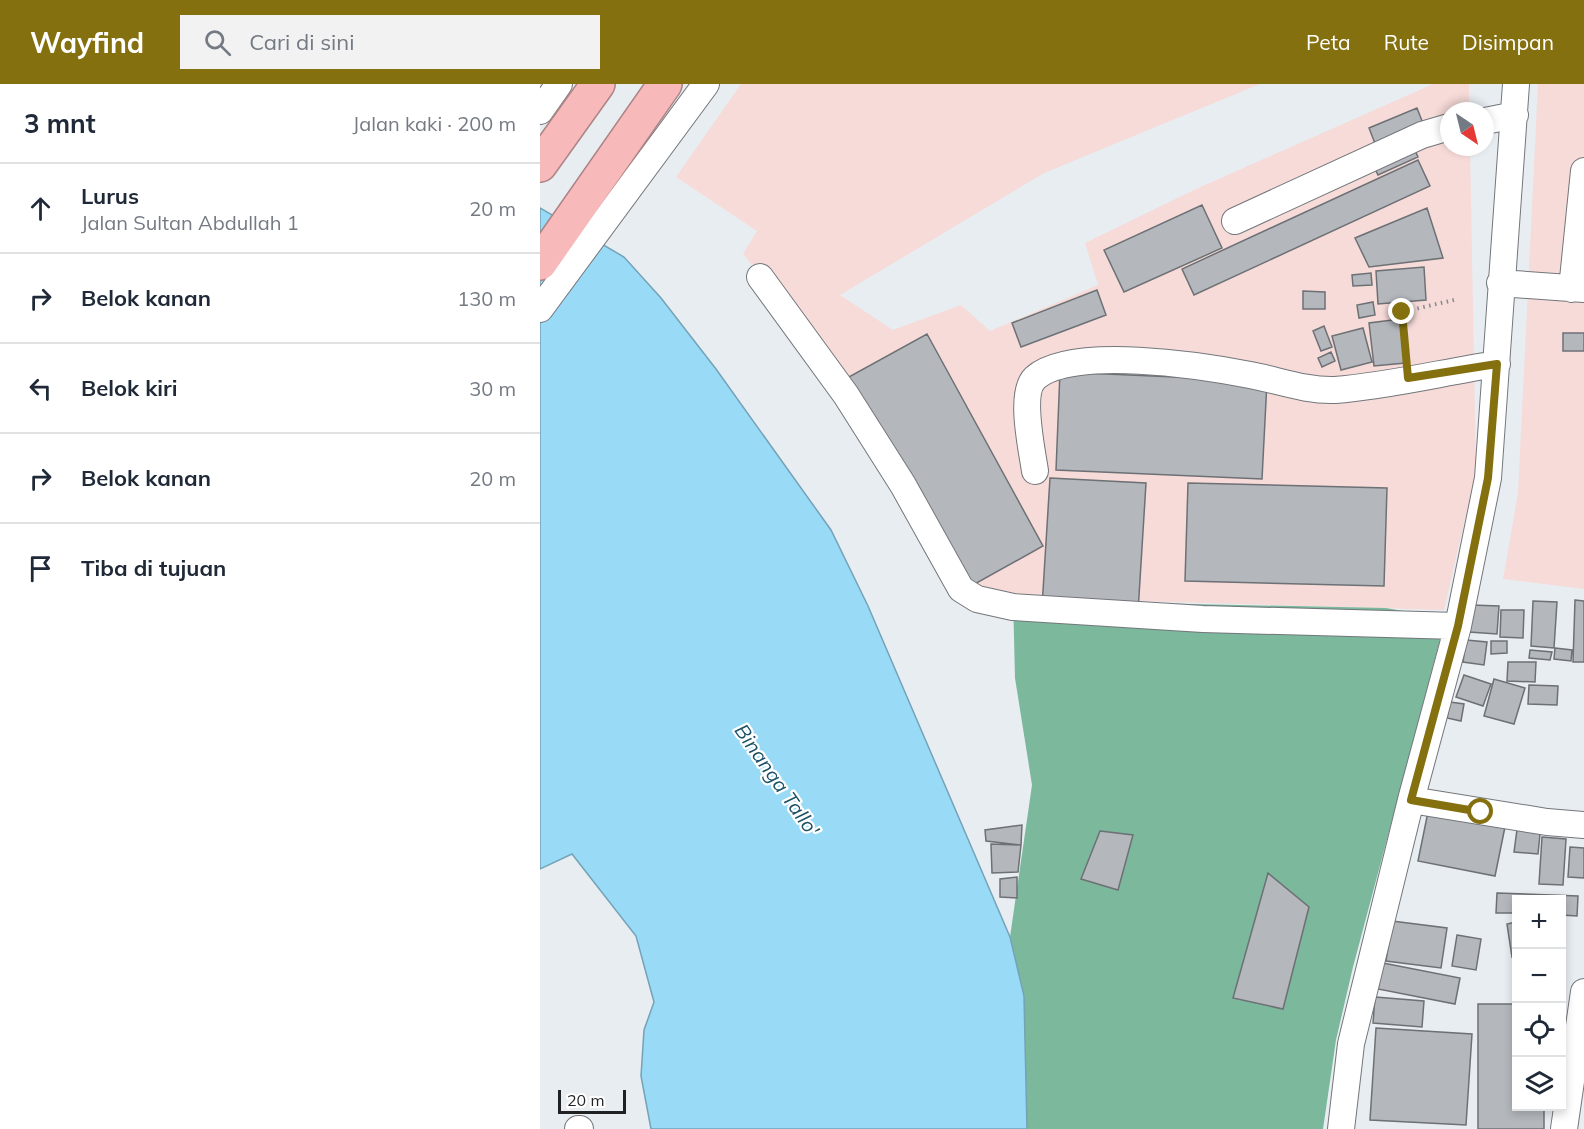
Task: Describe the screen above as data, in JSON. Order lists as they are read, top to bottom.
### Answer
{
  "water": ["Binanga Tallo'"],
  "scale_bar": "20 m",
  "north": "bottom right",
  "page": {
    "header": "Wayfind",
    "search": "Cari di sini",
    "nav": ["Peta", "Rute", "Disimpan"],
    "heading": ["3 mnt", "Jalan kaki · 200 m"],
    "list": [
      ["Lurus", "Jalan Sultan Abdullah 1", "20 m"],
      ["Belok kanan", "130 m"],
      ["Belok kiri", "30 m"],
      ["Belok kanan", "20 m"],
      "Tiba di tujuan"
    ],
    "map_buttons": ["+", "−"],
    "scale": "20 m"
  }
}
